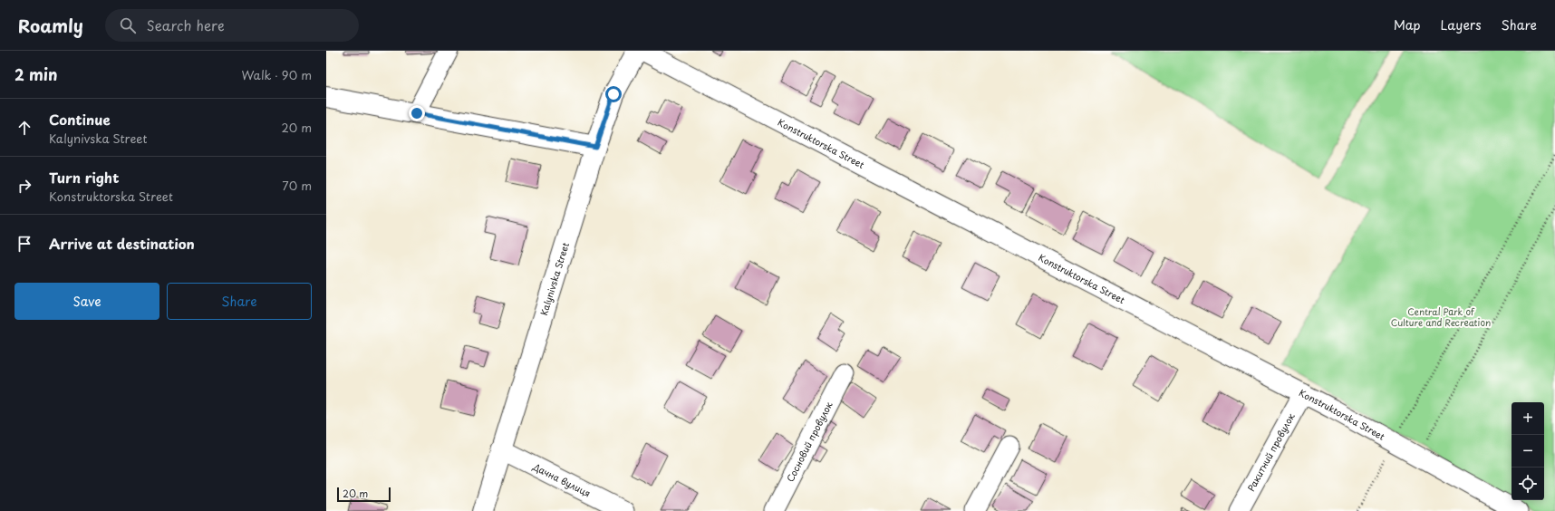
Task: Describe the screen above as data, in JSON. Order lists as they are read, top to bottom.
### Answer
{
  "streets": {
    "street": [
      "Konstruktorska Street",
      "Kalynivska Street",
      "Сосновий провулок",
      "Ракитний провулок",
      "Дачна вулиця"
    ]
  },
  "crossings": [
    ["Konstruktorska Street", "Ракитний провулок"],
    ["Kalynivska Street", "Дачна вулиця"]
  ],
  "parks": ["Central Park of Culture and Recreation"],
  "scale_bar": "20 m",
  "page": {
    "header": "Roamly",
    "search": "Search here",
    "nav": ["Map", "Layers", "Share"],
    "heading": ["2 min", "Walk · 90 m"],
    "list": [
      ["Continue", "Kalynivska Street", "20 m"],
      ["Turn right", "Konstruktorska Street", "70 m"],
      "Arrive at destination"
    ],
    "buttons": ["Save", "Share"],
    "map_buttons": ["+", "−"],
    "scale": "20 m"
  }
}
